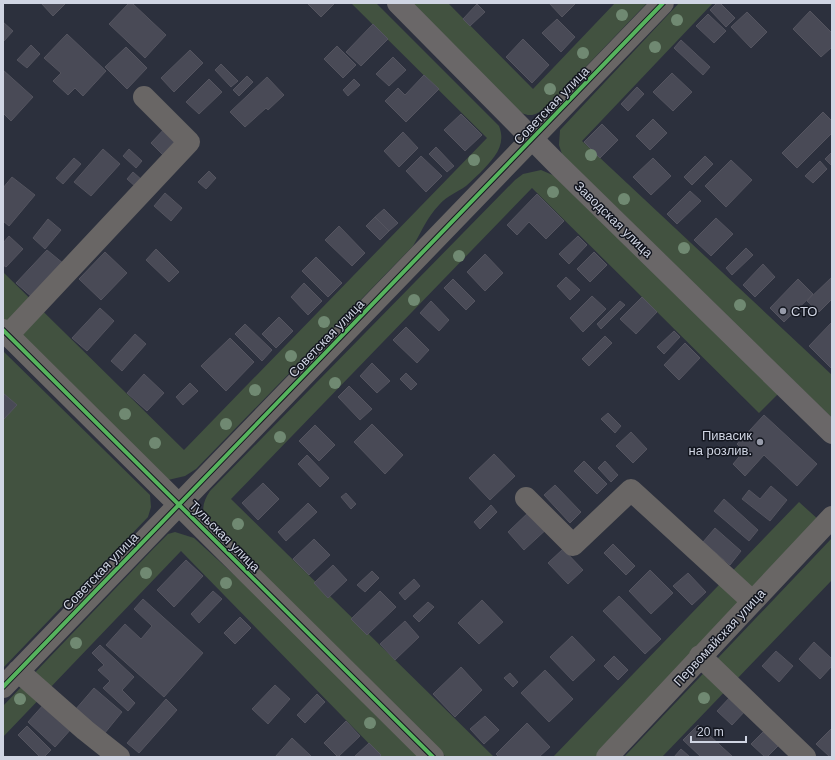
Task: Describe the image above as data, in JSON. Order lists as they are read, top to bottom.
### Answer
{
  "streets": {
    "main road": ["Заводская улица"],
    "street": ["Советская улица", "Тульская улица", "Первомайская улица"]
  },
  "crossings": [
    ["Советская улица", "Заводская улица"],
    ["Советская улица", "Тульская улица"]
  ],
  "places": ["СТО", "Пивасик на розлив."],
  "scale_bar": "20 m"
}
